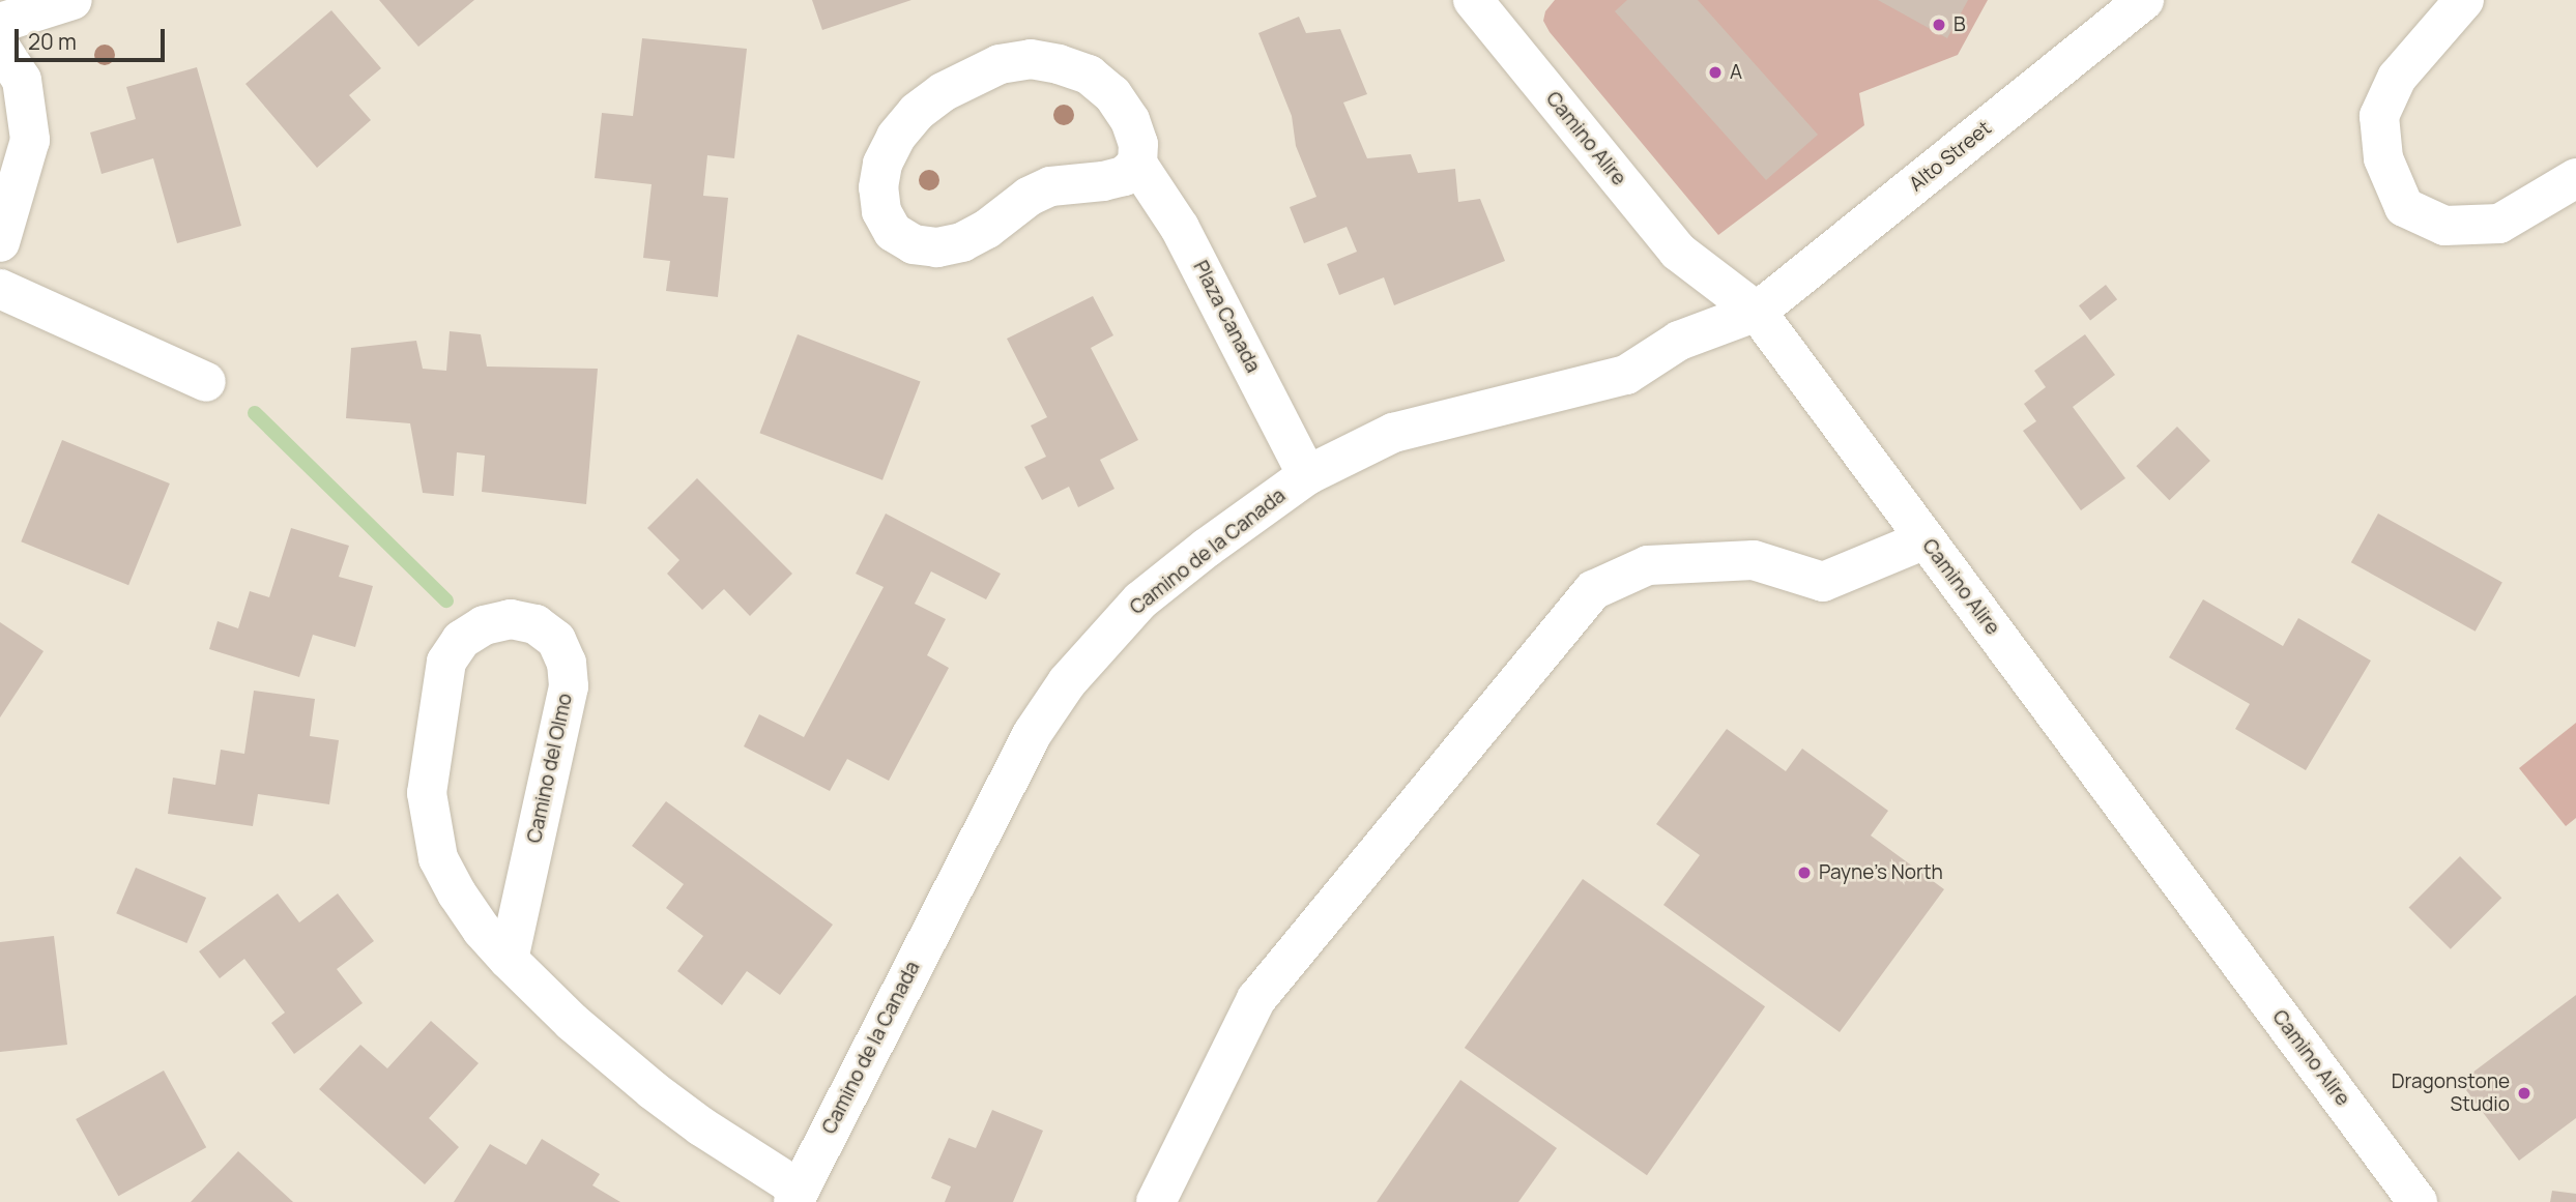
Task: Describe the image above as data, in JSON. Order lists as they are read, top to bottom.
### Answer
{
  "streets": {
    "street": [
      "Camino Alire",
      "Alto Street",
      "Plaza Canada",
      "Camino de la Canada",
      "Camino del Olmo"
    ]
  },
  "crossings": [
    ["Camino Alire", "Alto Street"],
    ["Camino Alire", "Camino de la Canada"],
    ["Alto Street", "Camino de la Canada"],
    ["Plaza Canada", "Camino de la Canada"],
    ["Camino de la Canada", "Camino del Olmo"]
  ],
  "places": [
    "B",
    "A",
    "Payne’s North",
    "Dragonstone Studio"
  ],
  "scale_bar": "20 m"
}
